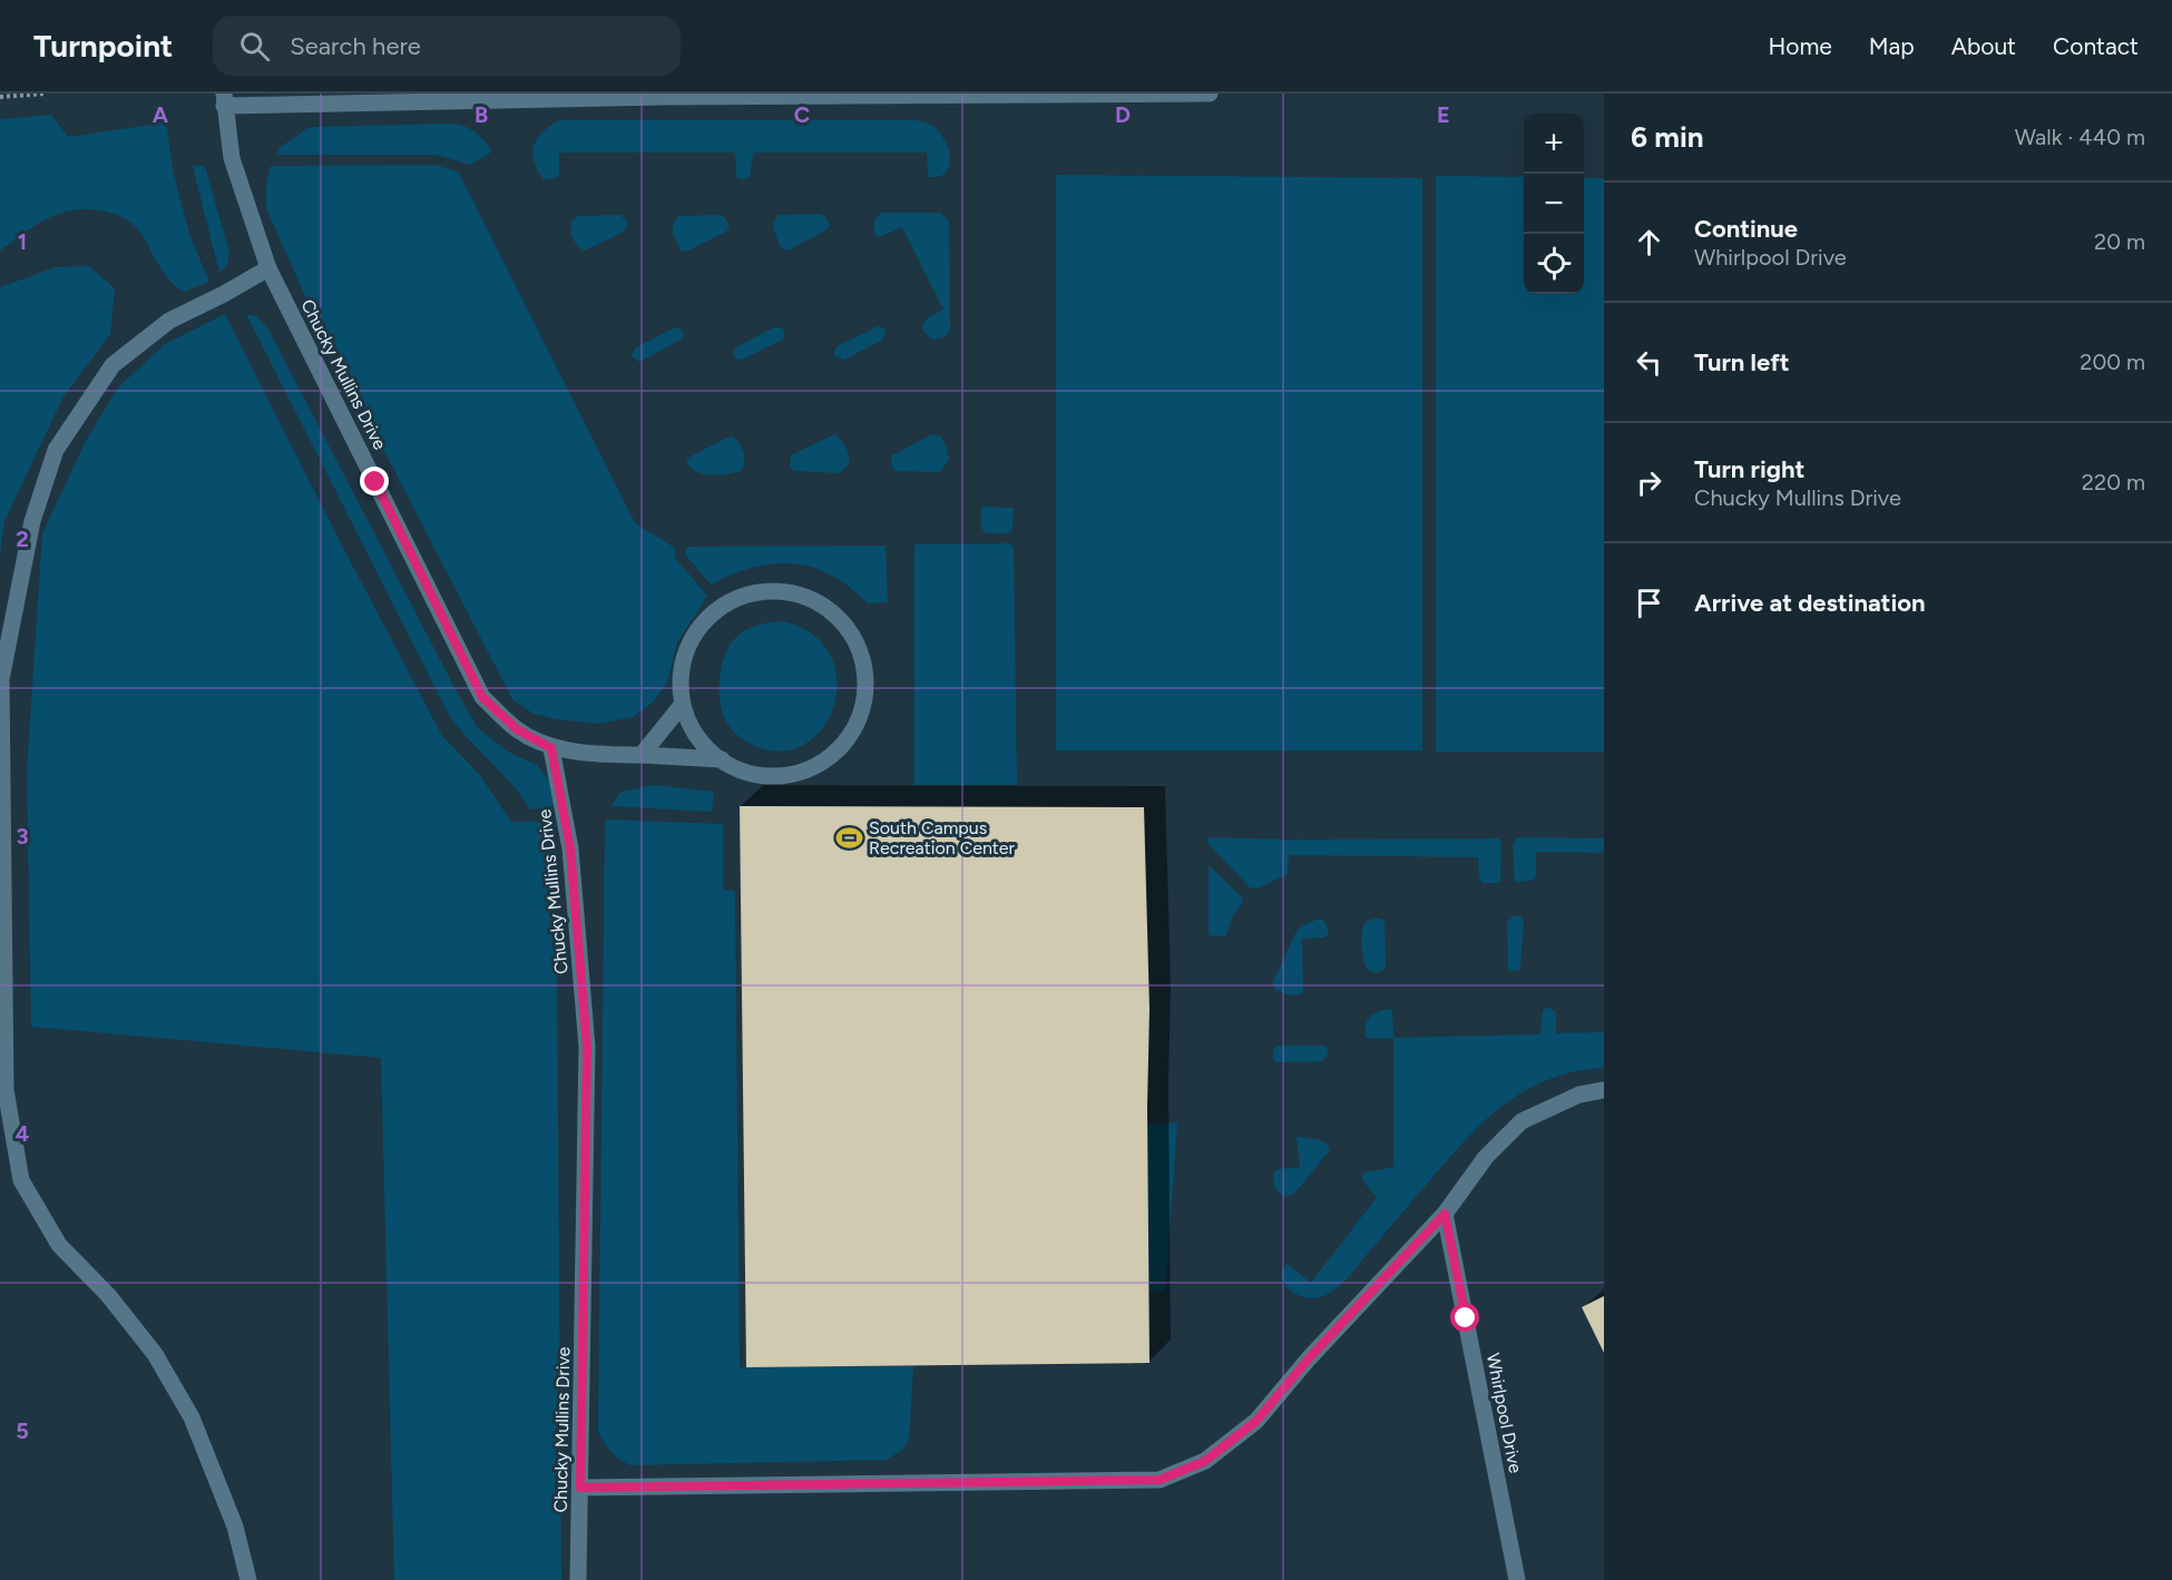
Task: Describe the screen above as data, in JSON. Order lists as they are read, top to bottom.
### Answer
{
  "streets": {
    "street": ["Chucky Mullins Drive", "Whirlpool Drive"]
  },
  "places": {
    "sports": ["South Campus Recreation Center"]
  },
  "page": {
    "header": "Turnpoint",
    "search": "Search here",
    "nav": [
      "Home",
      "Map",
      "About",
      "Contact"
    ],
    "heading": ["6 min", "Walk · 440 m"],
    "map_buttons": ["+", "−"],
    "list": [
      ["Continue", "Whirlpool Drive", "20 m"],
      ["Turn left", "200 m"],
      ["Turn right", "Chucky Mullins Drive", "220 m"],
      "Arrive at destination"
    ]
  },
  "grid": {
    "columns": [
      "A",
      "B",
      "C",
      "D",
      "E"
    ],
    "rows": [
      "1",
      "2",
      "3",
      "4",
      "5"
    ]
  }
}
